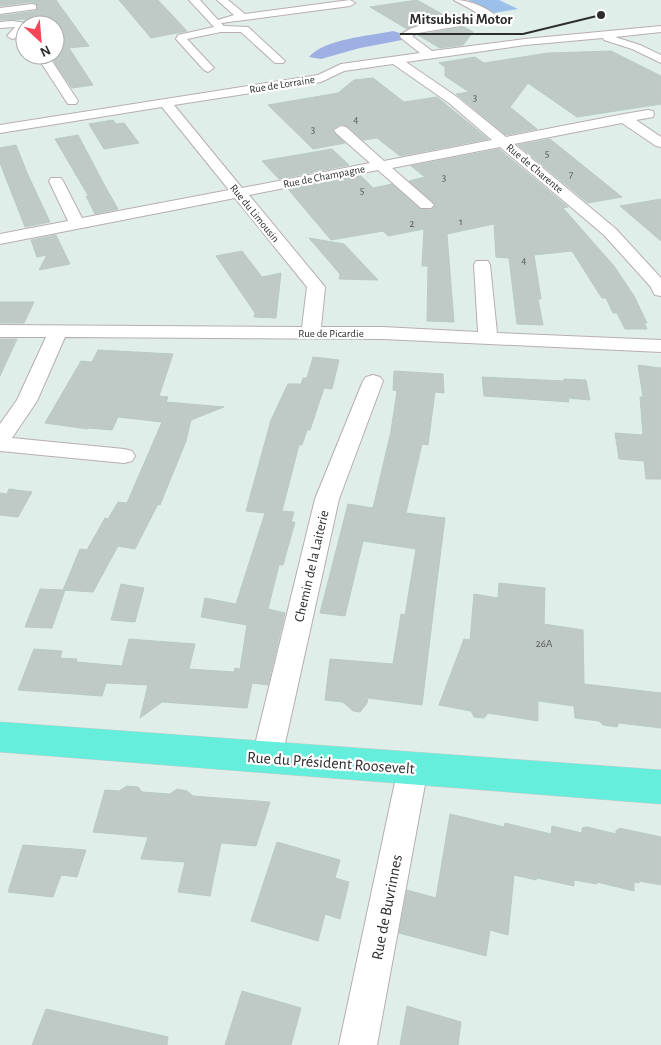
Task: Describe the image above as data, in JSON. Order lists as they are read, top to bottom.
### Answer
{
  "streets": {
    "main road": ["Rue du Président Roosevelt"],
    "street": [
      "Rue de Lorraine",
      "Rue de Charente",
      "Rue de Champagne",
      "Rue du Limousin",
      "Rue de Picardie",
      "Chemin de la Laiterie",
      "Rue de Buvrinnes"
    ]
  },
  "crossings": [
    ["Rue de Lorraine", "Rue de Charente"],
    ["Rue de Lorraine", "Rue du Limousin"],
    ["Rue de Charente", "Rue de Champagne"],
    ["Rue de Champagne", "Rue du Limousin"],
    ["Rue du Limousin", "Rue de Picardie"],
    ["Chemin de la Laiterie", "Rue du Président Roosevelt"],
    ["Rue du Président Roosevelt", "Rue de Buvrinnes"]
  ],
  "places": ["Mitsubishi Motor"],
  "house_numbers": [
    "3",
    "4",
    "3",
    "5",
    "7",
    "3",
    "5",
    "1",
    "2",
    "4",
    "26A"
  ],
  "north": "bottom right"
}
